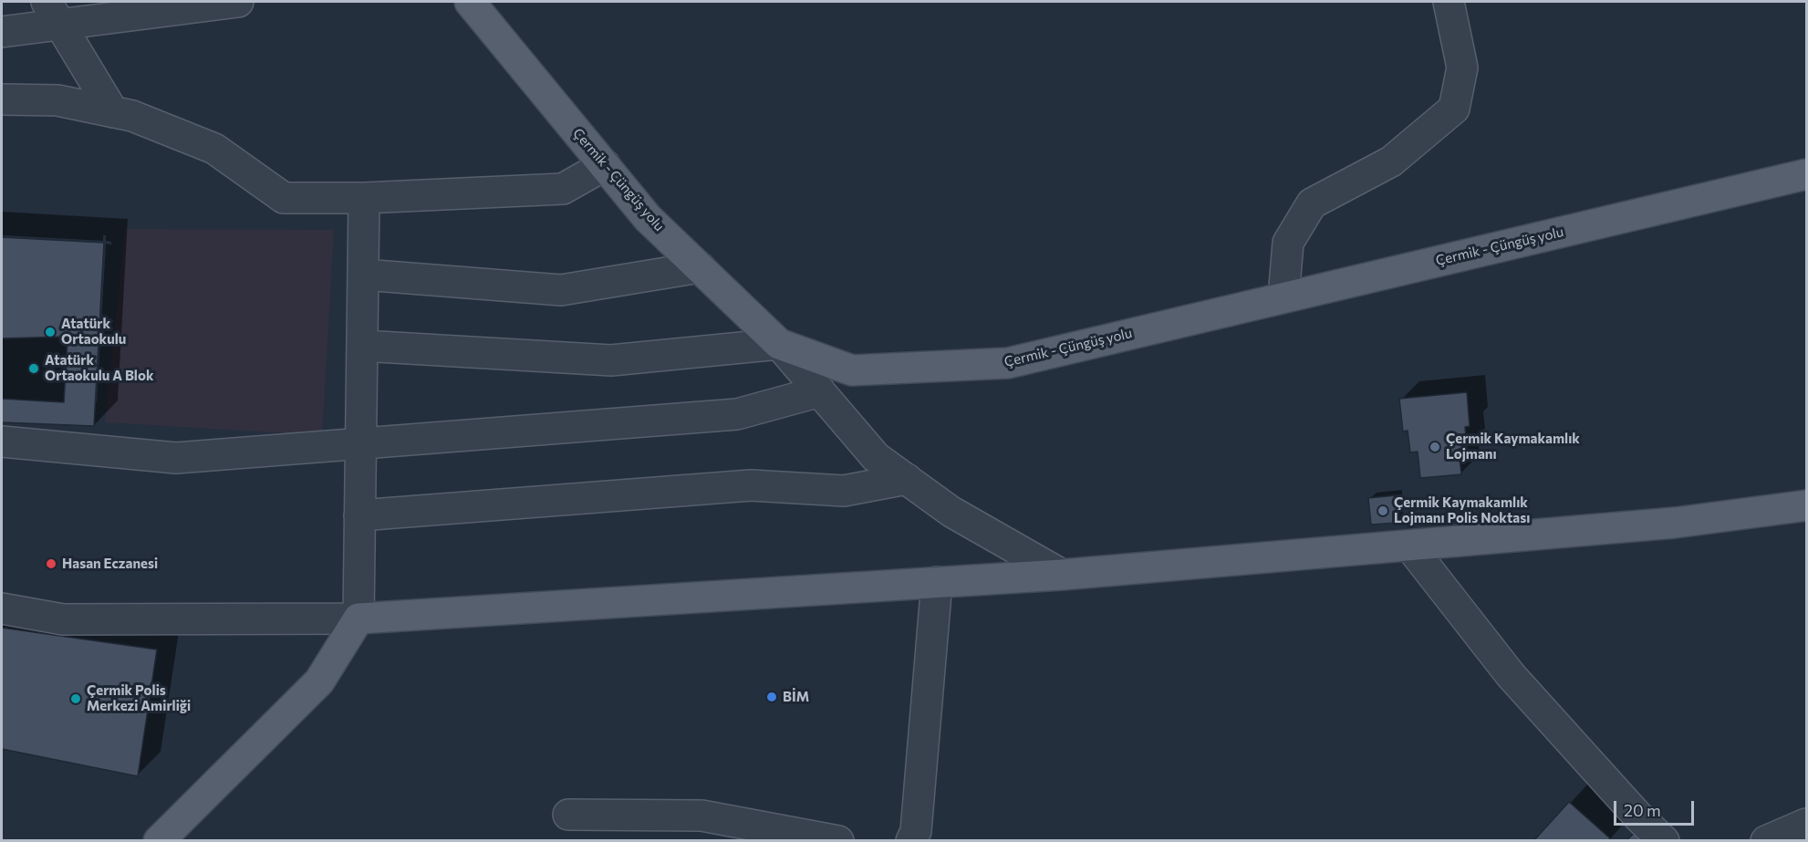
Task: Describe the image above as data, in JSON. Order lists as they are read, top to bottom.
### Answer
{
  "streets": {
    "main road": ["Çermik - Çüngüş yolu"]
  },
  "places": [
    "Atatürk Ortaokulu",
    "Atatürk Ortaokulu A Blok",
    "Çermik Kaymakamlık Lojmanı",
    "Çermik Kaymakamlık Lojmanı Polis Noktası",
    "Hasan Eczanesi",
    "BİM",
    "Çermik Polis Merkezi Amirliği"
  ],
  "scale_bar": "20 m"
}
